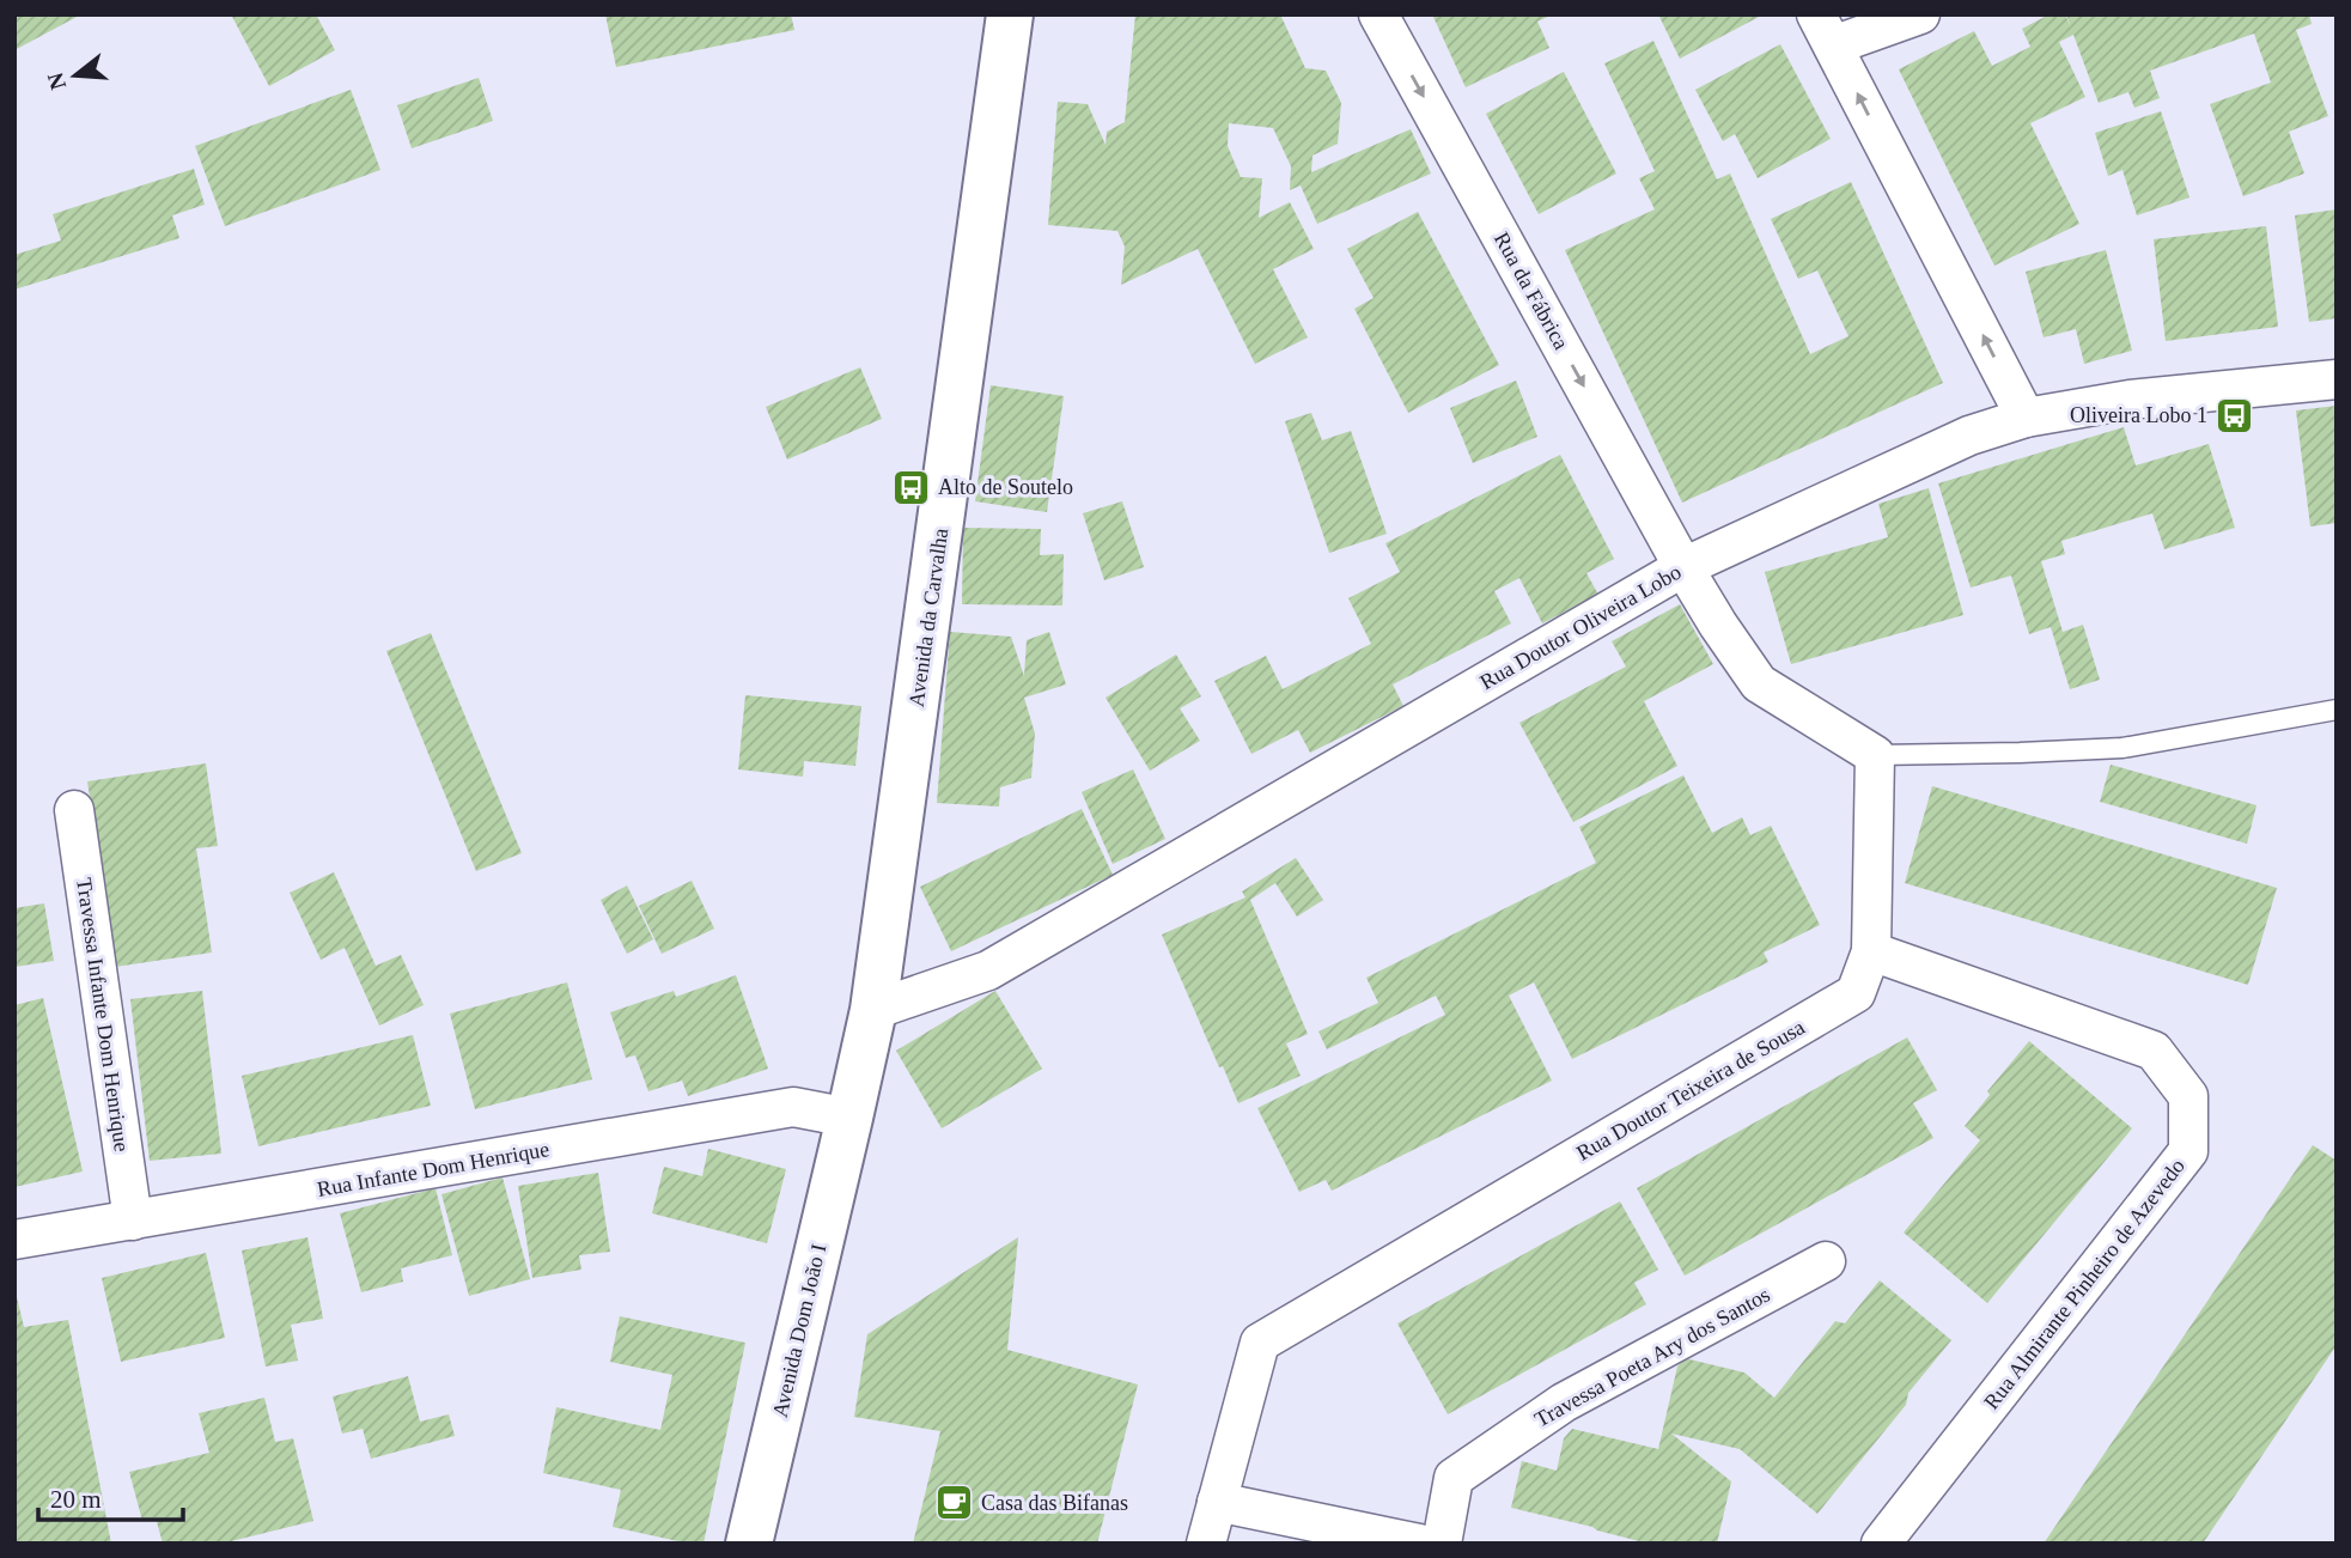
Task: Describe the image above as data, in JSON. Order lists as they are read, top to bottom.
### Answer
{
  "streets": {
    "street": [
      "Rua da Fábrica",
      "Avenida da Carvalha",
      "Rua Doutor Oliveira Lobo",
      "Travessa Infante Dom Henrique",
      "Rua Doutor Teixeira de Sousa",
      "Rua Infante Dom Henrique",
      "Rua Almirante Pinheiro de Azevedo",
      "Avenida Dom João I",
      "Travessa Poeta Ary dos Santos"
    ]
  },
  "crossings": [
    ["Rua da Fábrica", "Rua Doutor Oliveira Lobo"],
    ["Avenida da Carvalha", "Rua Doutor Oliveira Lobo"],
    ["Avenida da Carvalha", "Rua Infante Dom Henrique"],
    ["Avenida da Carvalha", "Avenida Dom João I"],
    ["Travessa Infante Dom Henrique", "Rua Infante Dom Henrique"],
    ["Rua Doutor Teixeira de Sousa", "Rua Almirante Pinheiro de Azevedo"],
    ["Rua Infante Dom Henrique", "Avenida Dom João I"]
  ],
  "one_way": ["Rua da Fábrica"],
  "places": {
    "bus stop": ["Oliveira Lobo 1", "Alto de Soutelo"],
    "cafe": ["Casa das Bifanas"]
  },
  "scale_bar": "20 m",
  "north": "left"
}
